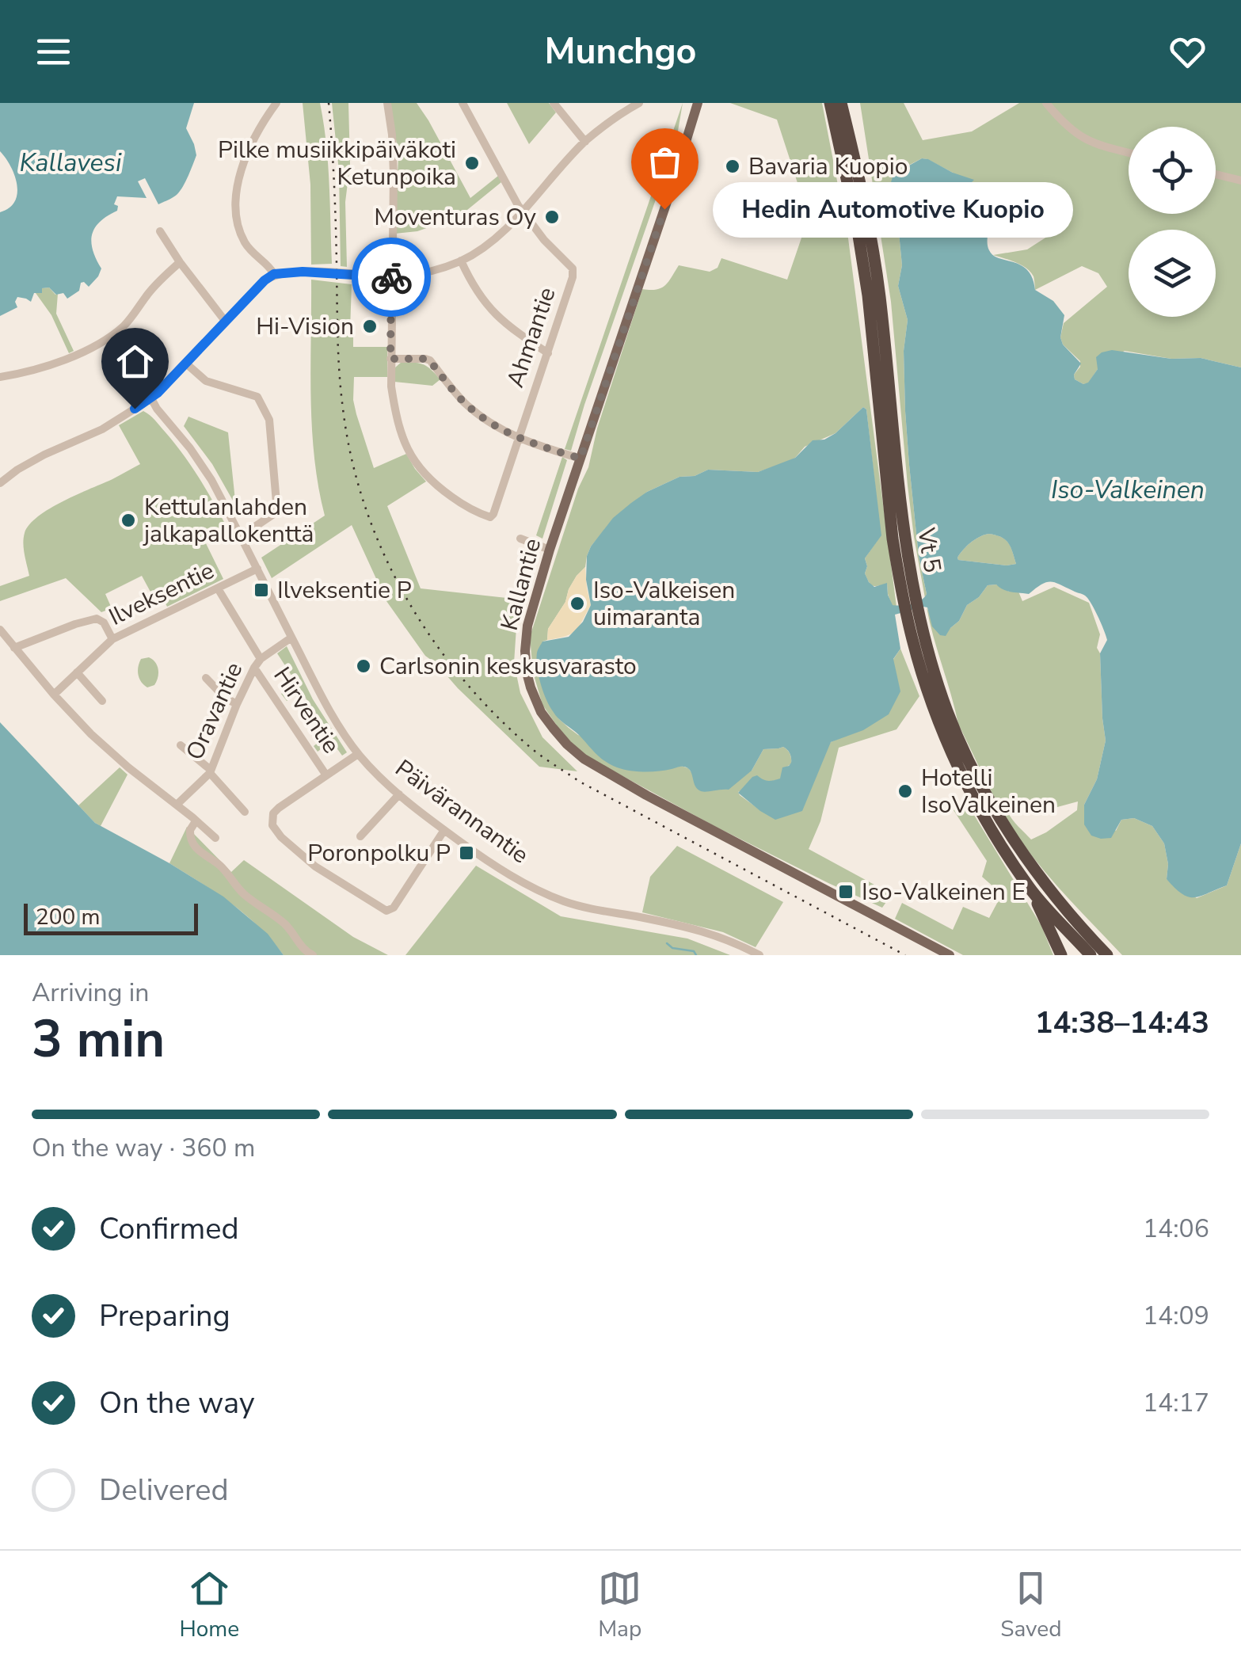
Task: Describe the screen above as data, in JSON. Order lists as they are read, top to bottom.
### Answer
{
  "streets": {
    "highway": ["Vt 5"],
    "main road": ["Kallantie"],
    "street": [
      "Ahmantie",
      "Ilveksentie",
      "Hirventie",
      "Oravantie",
      "Päivärannantie"
    ]
  },
  "crossings": [
    ["Ilveksentie", "Päivärannantie"],
    ["Hirventie", "Oravantie"],
    ["Oravantie", "Päivärannantie"]
  ],
  "water": ["Kallavesi", "Iso-Valkeinen"],
  "places": {
    "other": [
      "Pilke musiikkipäiväkoti Ketunpoika",
      "Bavaria Kuopio",
      "Hedin Automotive Kuopio",
      "Moventuras Oy",
      "Hi-Vision",
      "Kettulanlahden jalkapallokenttä",
      "Iso-Valkeisen uimaranta",
      "Carlsonin keskusvarasto",
      "Hotelli IsoValkeinen"
    ],
    "transit": ["Ilveksentie P", "Poronpolku P", "Iso-Valkeinen E"]
  },
  "scale_bar": "200 m",
  "page": {
    "header": "Munchgo",
    "bubble": "Hedin Automotive Kuopio",
    "scale": "200 m",
    "heading": ["3 min", "Arriving in", "14:38–14:43"],
    "bar": "On the way · 360 m",
    "list": [
      ["Confirmed", "14:06"],
      ["Preparing", "14:09"],
      ["On the way", "14:17"],
      "Delivered"
    ],
    "tabs": ["Home", "Map", "Saved"]
  }
}
